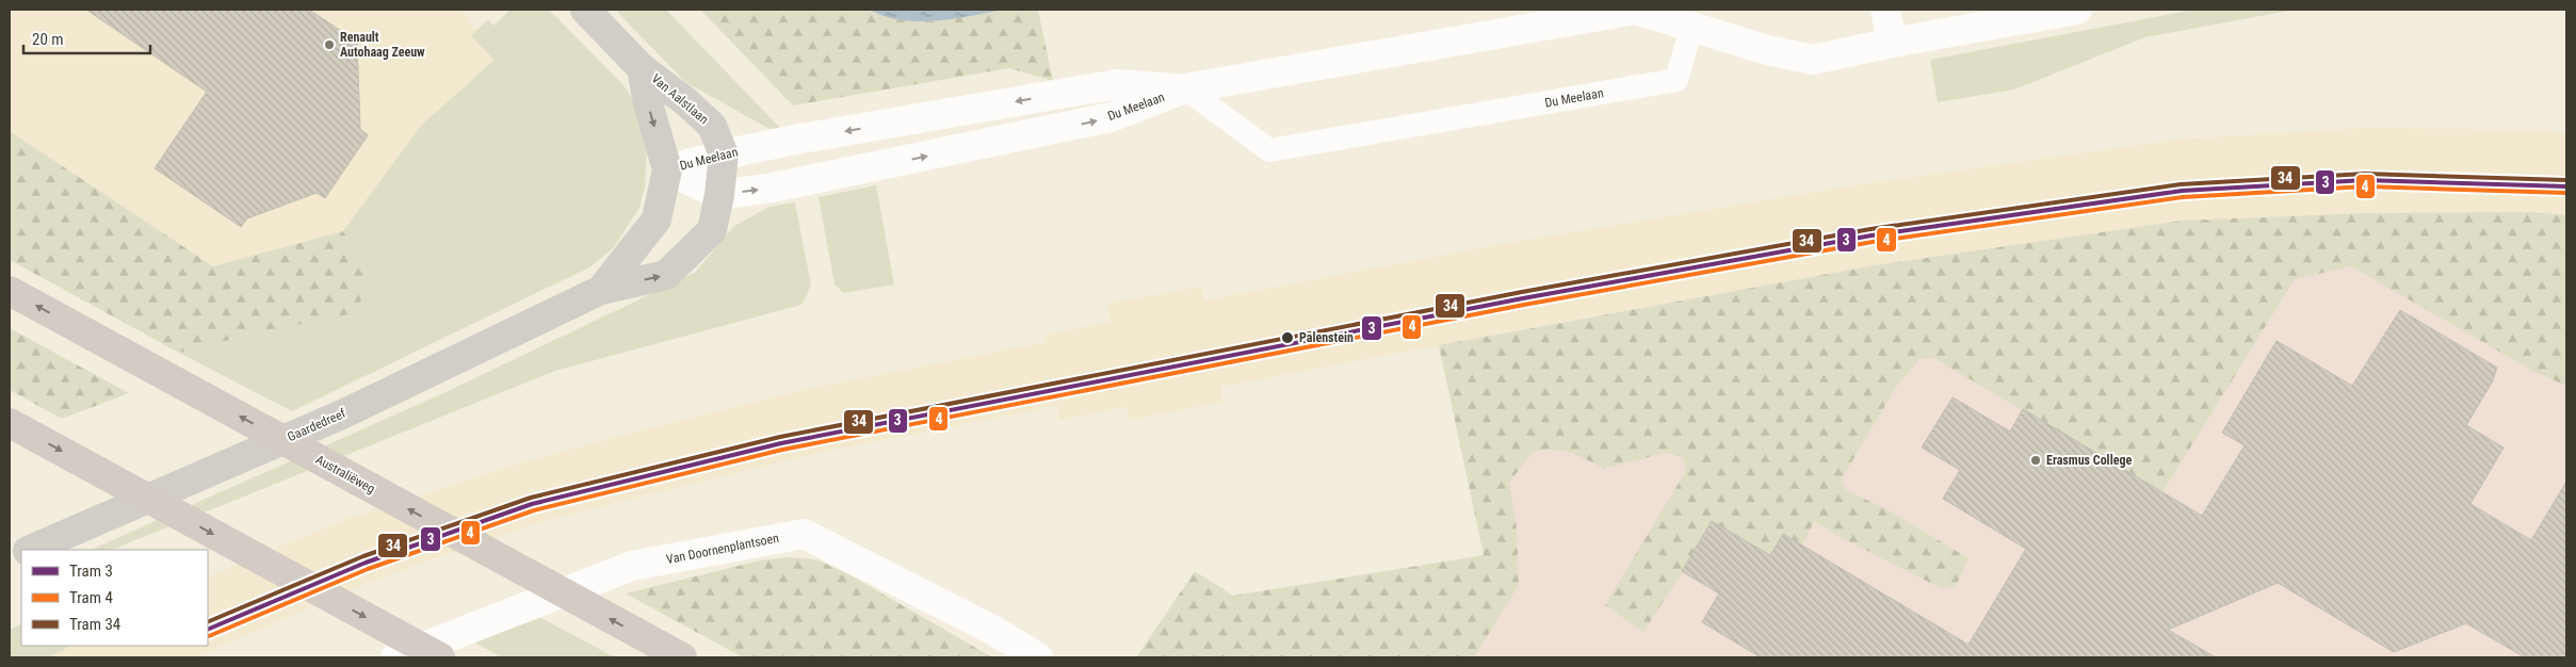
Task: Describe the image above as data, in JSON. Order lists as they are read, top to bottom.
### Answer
{
  "streets": {
    "main road": ["Australiëweg"],
    "street": [
      "Du Meelaan",
      "Van Aalstlaan",
      "Gaardedreef",
      "Van Doornenplantsoen"
    ]
  },
  "crossings": [
    ["Du Meelaan", "Van Aalstlaan"],
    ["Du Meelaan", "Gaardedreef"],
    ["Van Aalstlaan", "Gaardedreef"]
  ],
  "places": ["Renault Autohaag Zeeuw", "Palenstein", "Erasmus College"],
  "lines": ["tram line 34", "tram line 3", "tram line 4"],
  "legend": ["Tram 3", "Tram 4", "Tram 34"],
  "scale_bar": "20 m"
}
